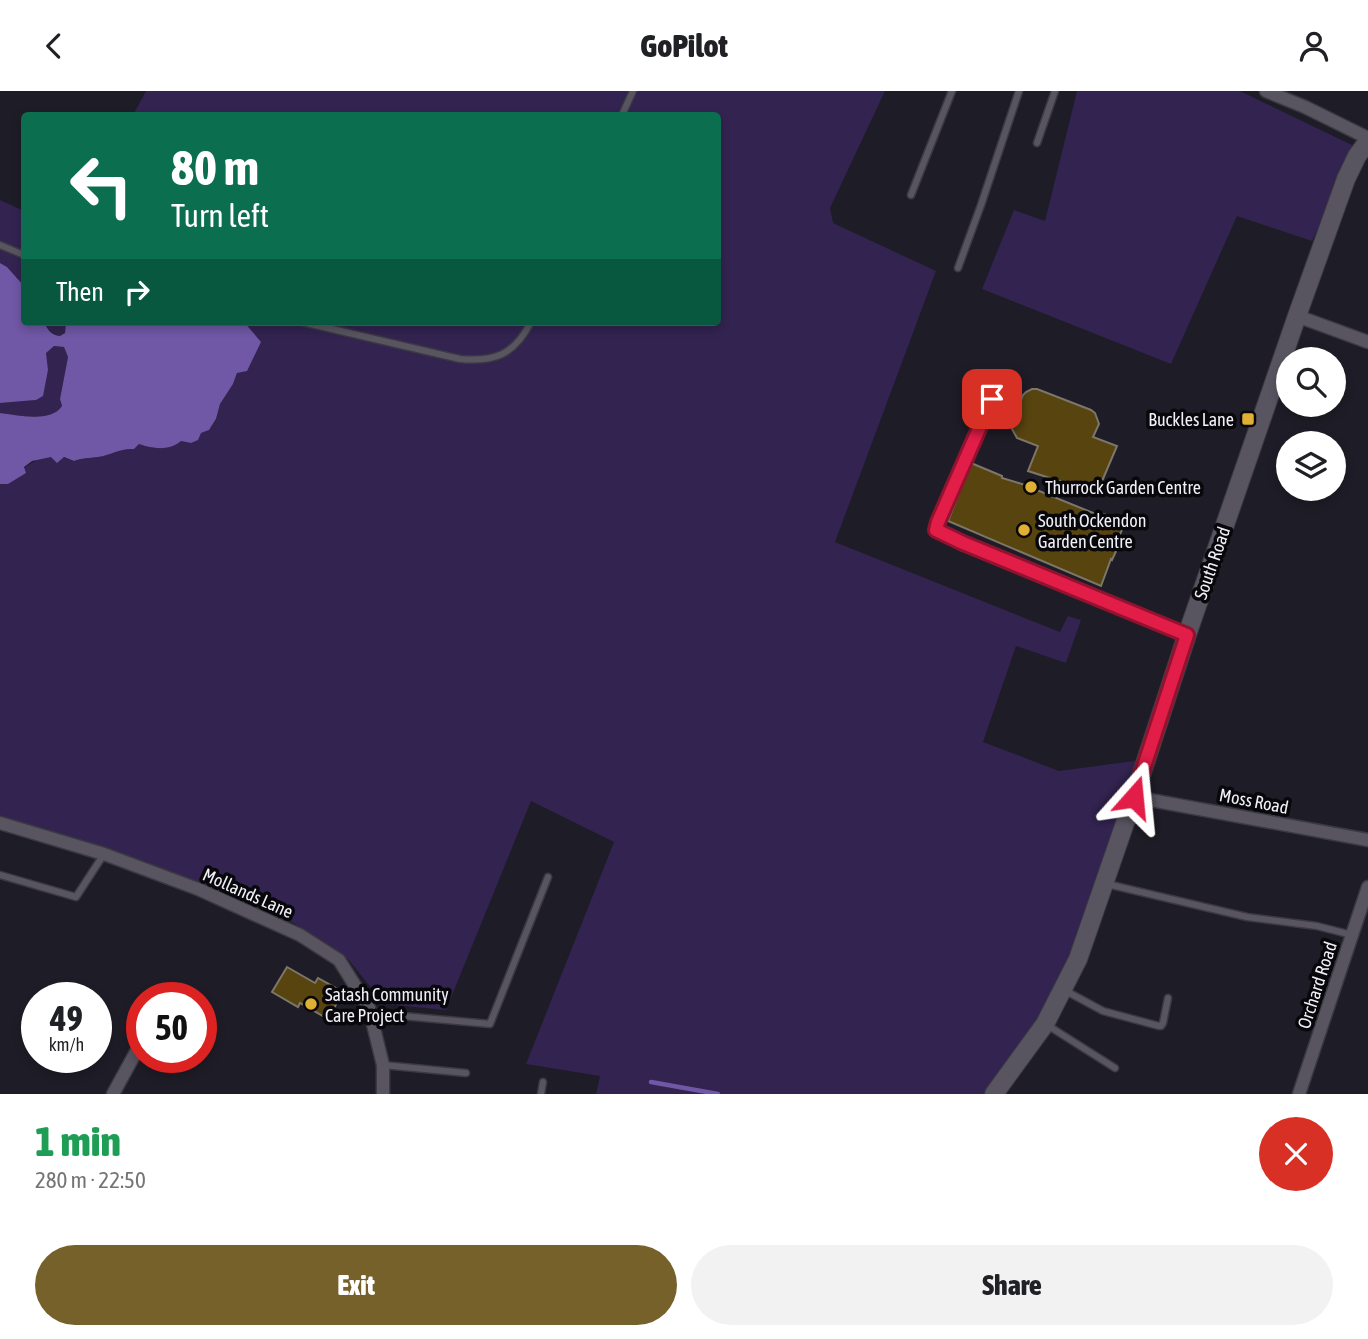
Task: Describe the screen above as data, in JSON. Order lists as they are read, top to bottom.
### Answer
{
  "streets": {
    "main road": ["South Road"],
    "street": ["Moss Road", "Mollands Lane", "Orchard Road"]
  },
  "crossings": [
    ["South Road", "Moss Road"]
  ],
  "places": {
    "transit": ["Buckles Lane"],
    "other": ["Thurrock Garden Centre", "South Ockendon Garden Centre", "Satash Community Care Project"]
  },
  "page": {
    "header": "GoPilot",
    "turn": ["80 m", "Turn left"],
    "then": "Then",
    "speed": "49 km/h",
    "limit": "50",
    "heading": ["1 min", "280 m · 22:50"],
    "buttons": ["Exit", "Share"]
  }
}
